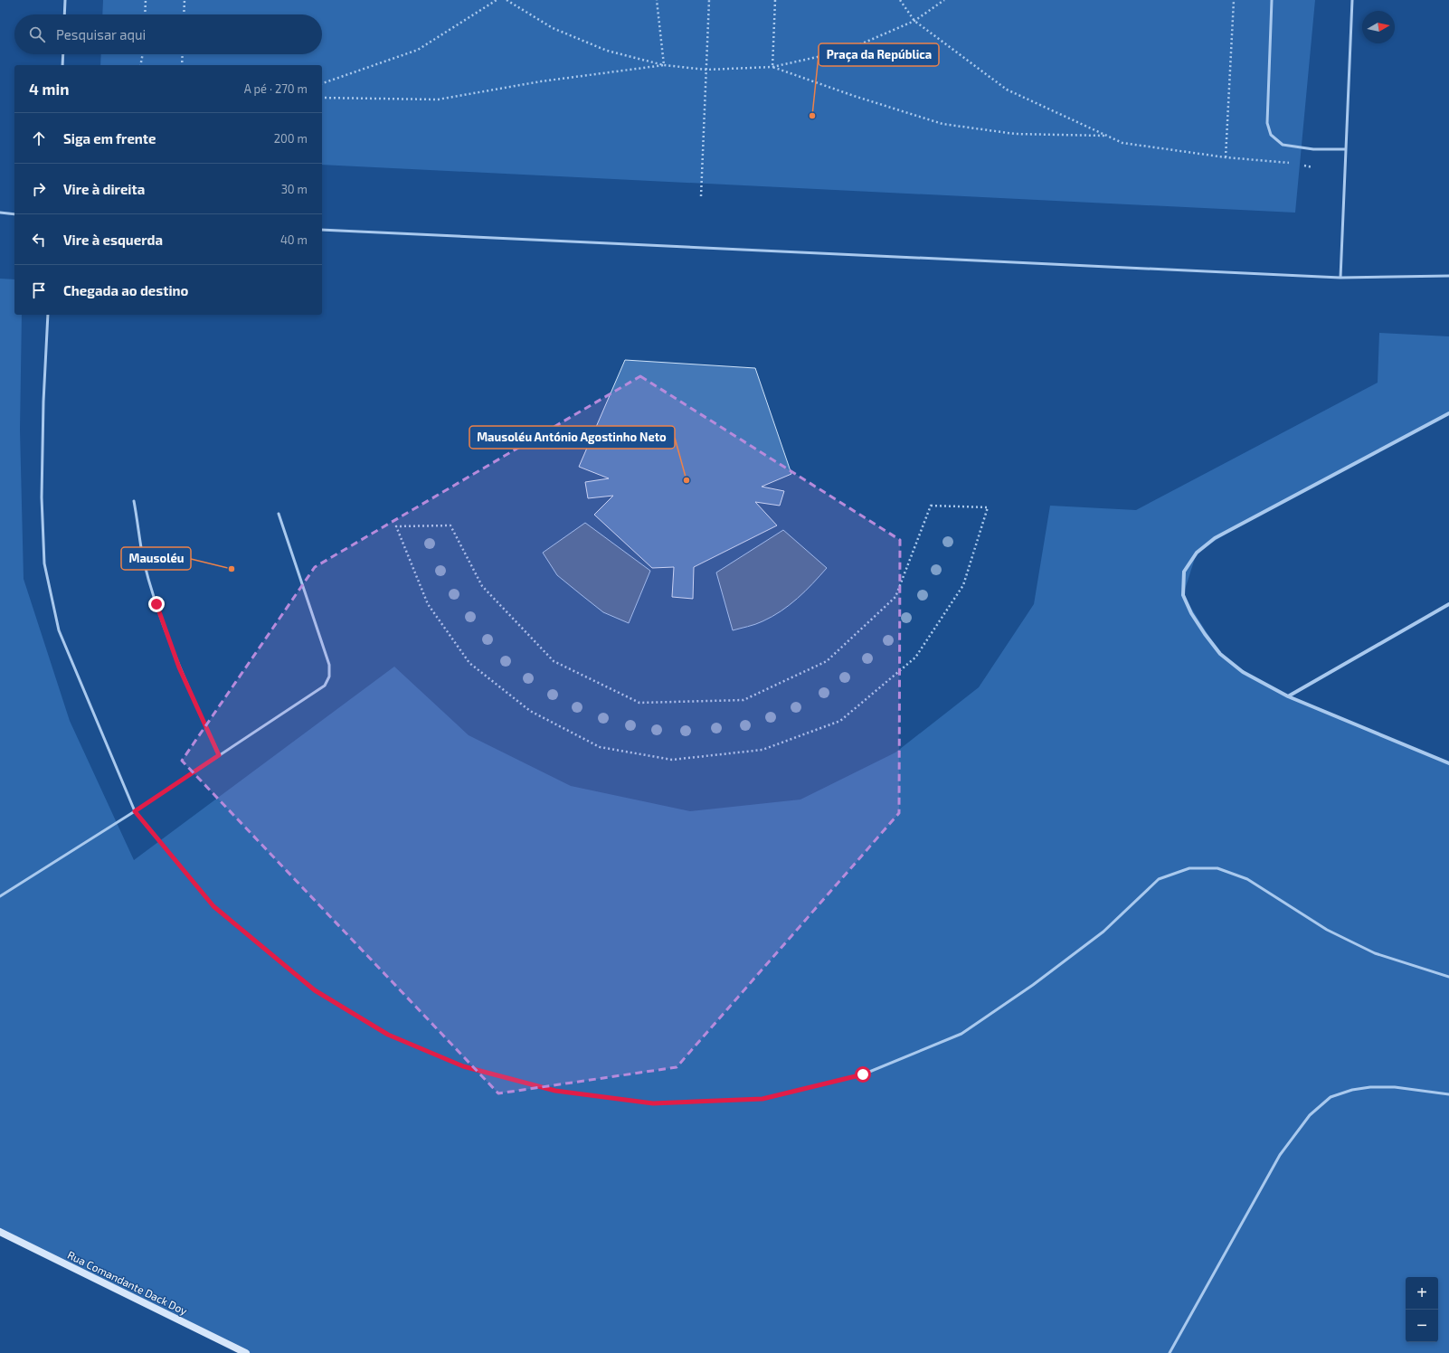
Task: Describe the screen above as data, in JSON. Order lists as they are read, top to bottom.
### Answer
{
  "streets": {
    "street": ["Rua Comandante Dack Doy"]
  },
  "places": ["Praça da República", "Mausoléu António Agostinho Neto", "Mausoléu"],
  "north": "right",
  "page": {
    "search": "Pesquisar aqui",
    "heading": ["4 min", "A pé · 270 m"],
    "list": [
      ["Siga em frente", "200 m"],
      ["Vire à direita", "30 m"],
      ["Vire à esquerda", "40 m"],
      "Chegada ao destino"
    ],
    "map_buttons": ["+", "−"]
  }
}
